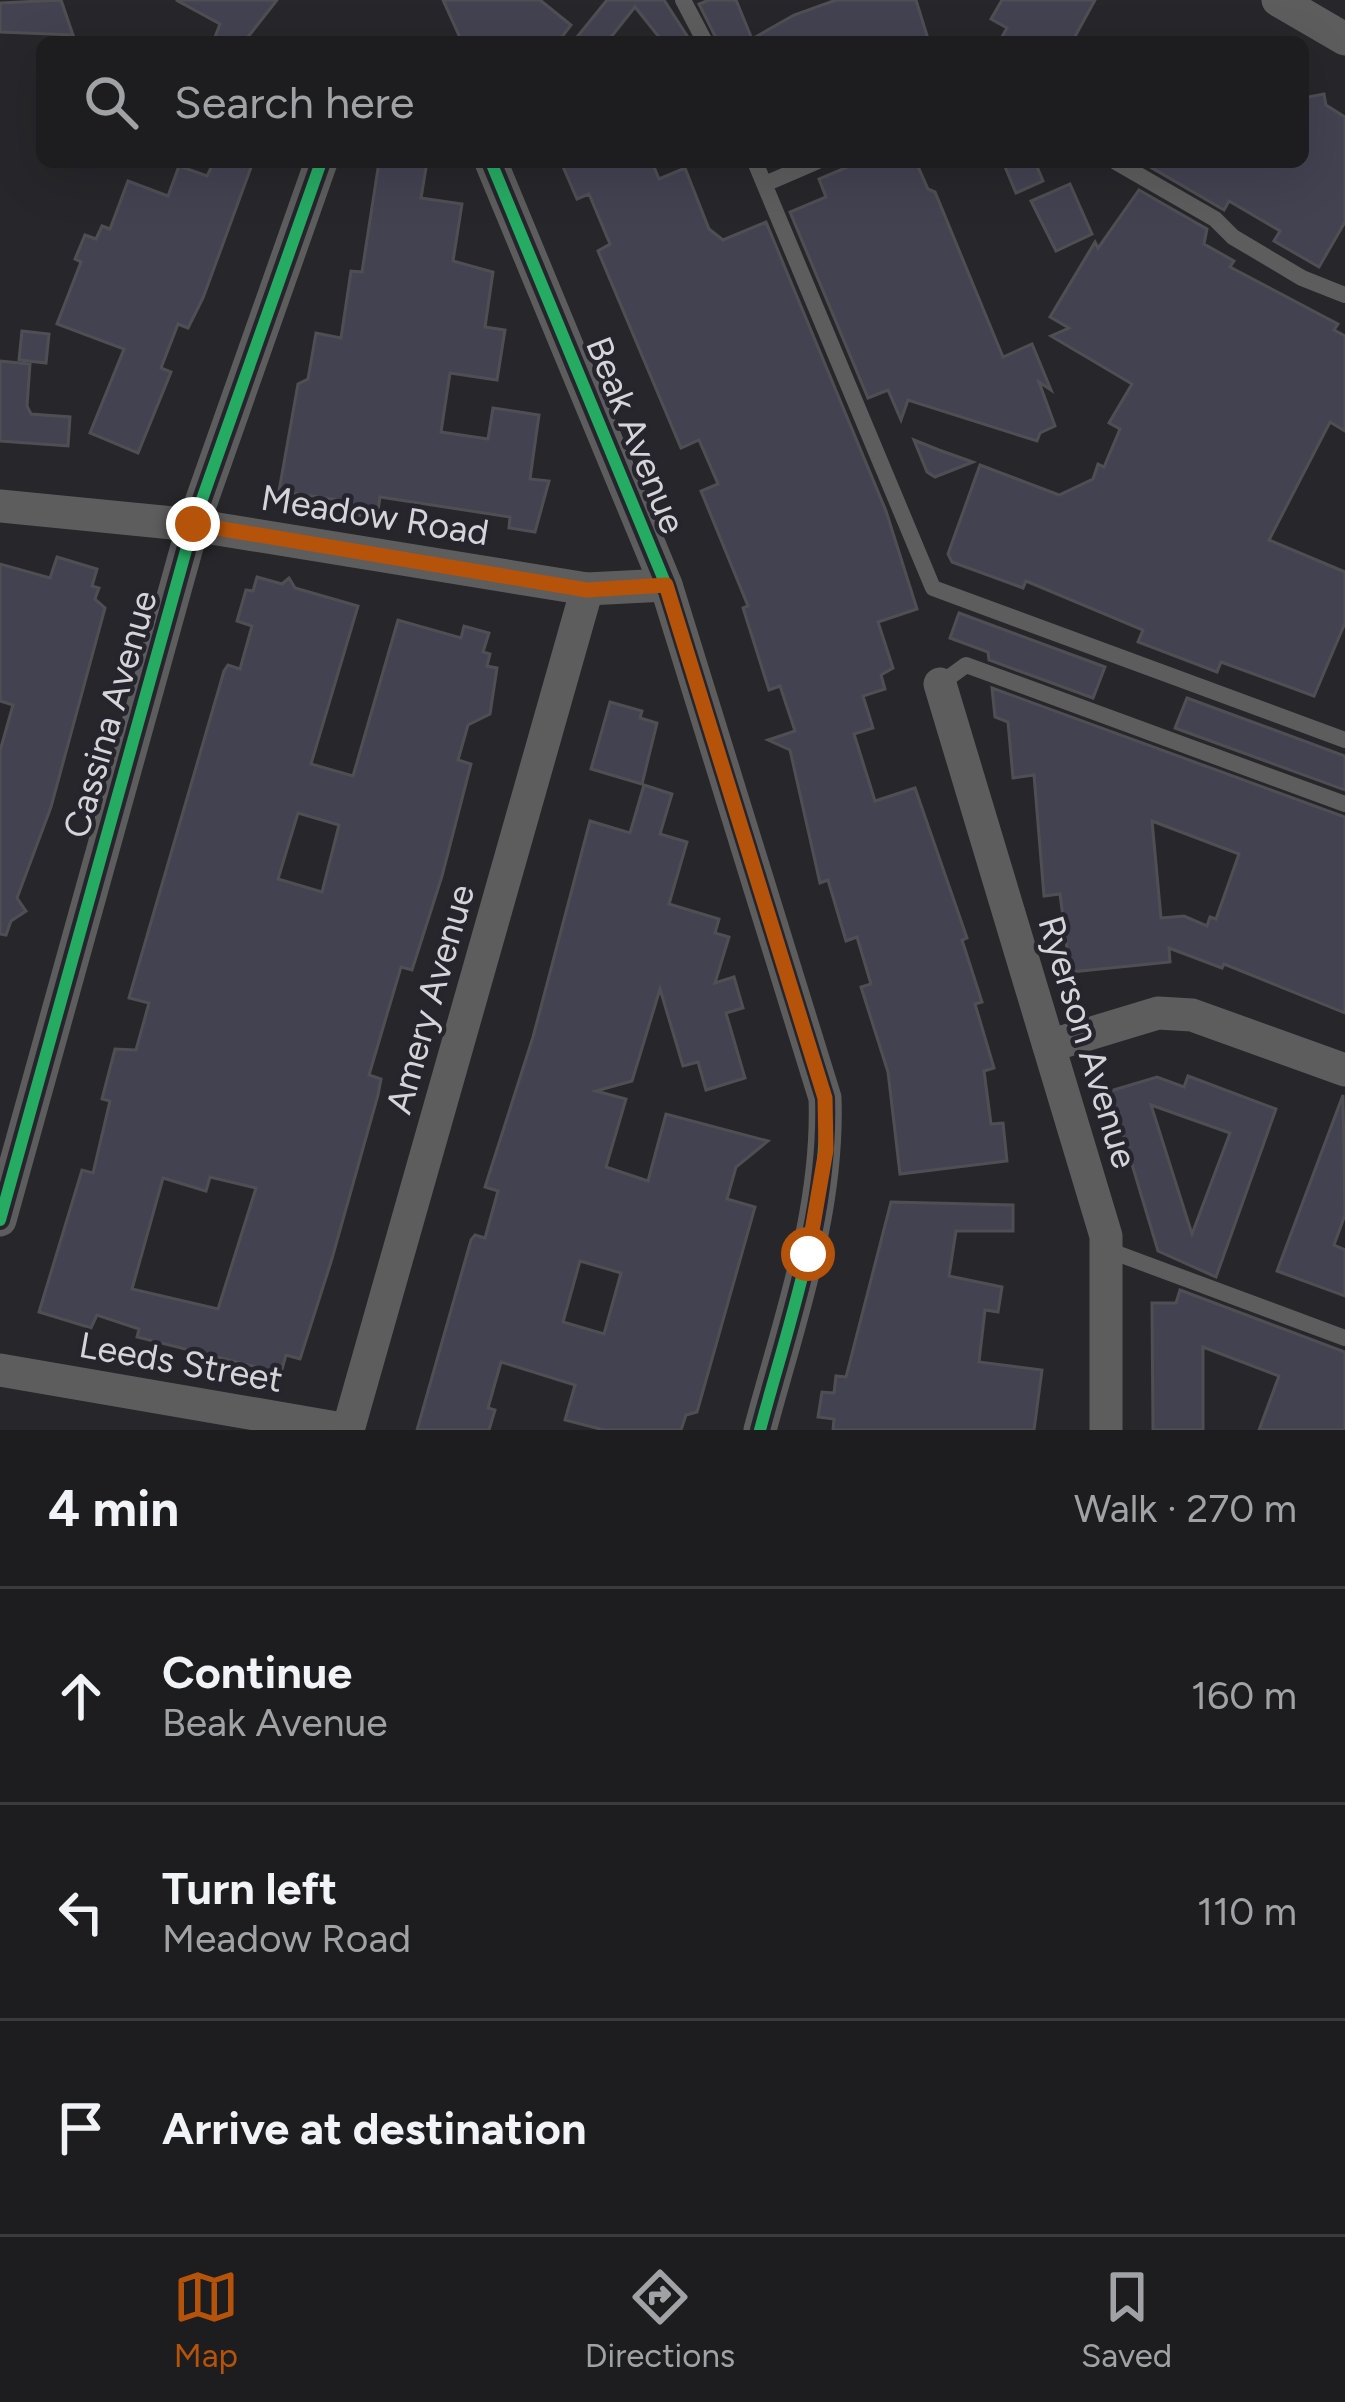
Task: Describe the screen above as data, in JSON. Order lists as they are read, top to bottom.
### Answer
{
  "streets": {
    "street": [
      "Beak Avenue",
      "Meadow Road",
      "Cassina Avenue",
      "Amery Avenue",
      "Ryerson Avenue",
      "Leeds Street"
    ]
  },
  "crossings": [
    ["Beak Avenue", "Meadow Road"],
    ["Meadow Road", "Cassina Avenue"],
    ["Meadow Road", "Amery Avenue"],
    ["Amery Avenue", "Leeds Street"]
  ],
  "page": {
    "search": "Search here",
    "heading": ["4 min", "Walk · 270 m"],
    "list": [
      ["Continue", "Beak Avenue", "160 m"],
      ["Turn left", "Meadow Road", "110 m"],
      "Arrive at destination"
    ],
    "nav": ["Map", "Directions", "Saved"]
  }
}
